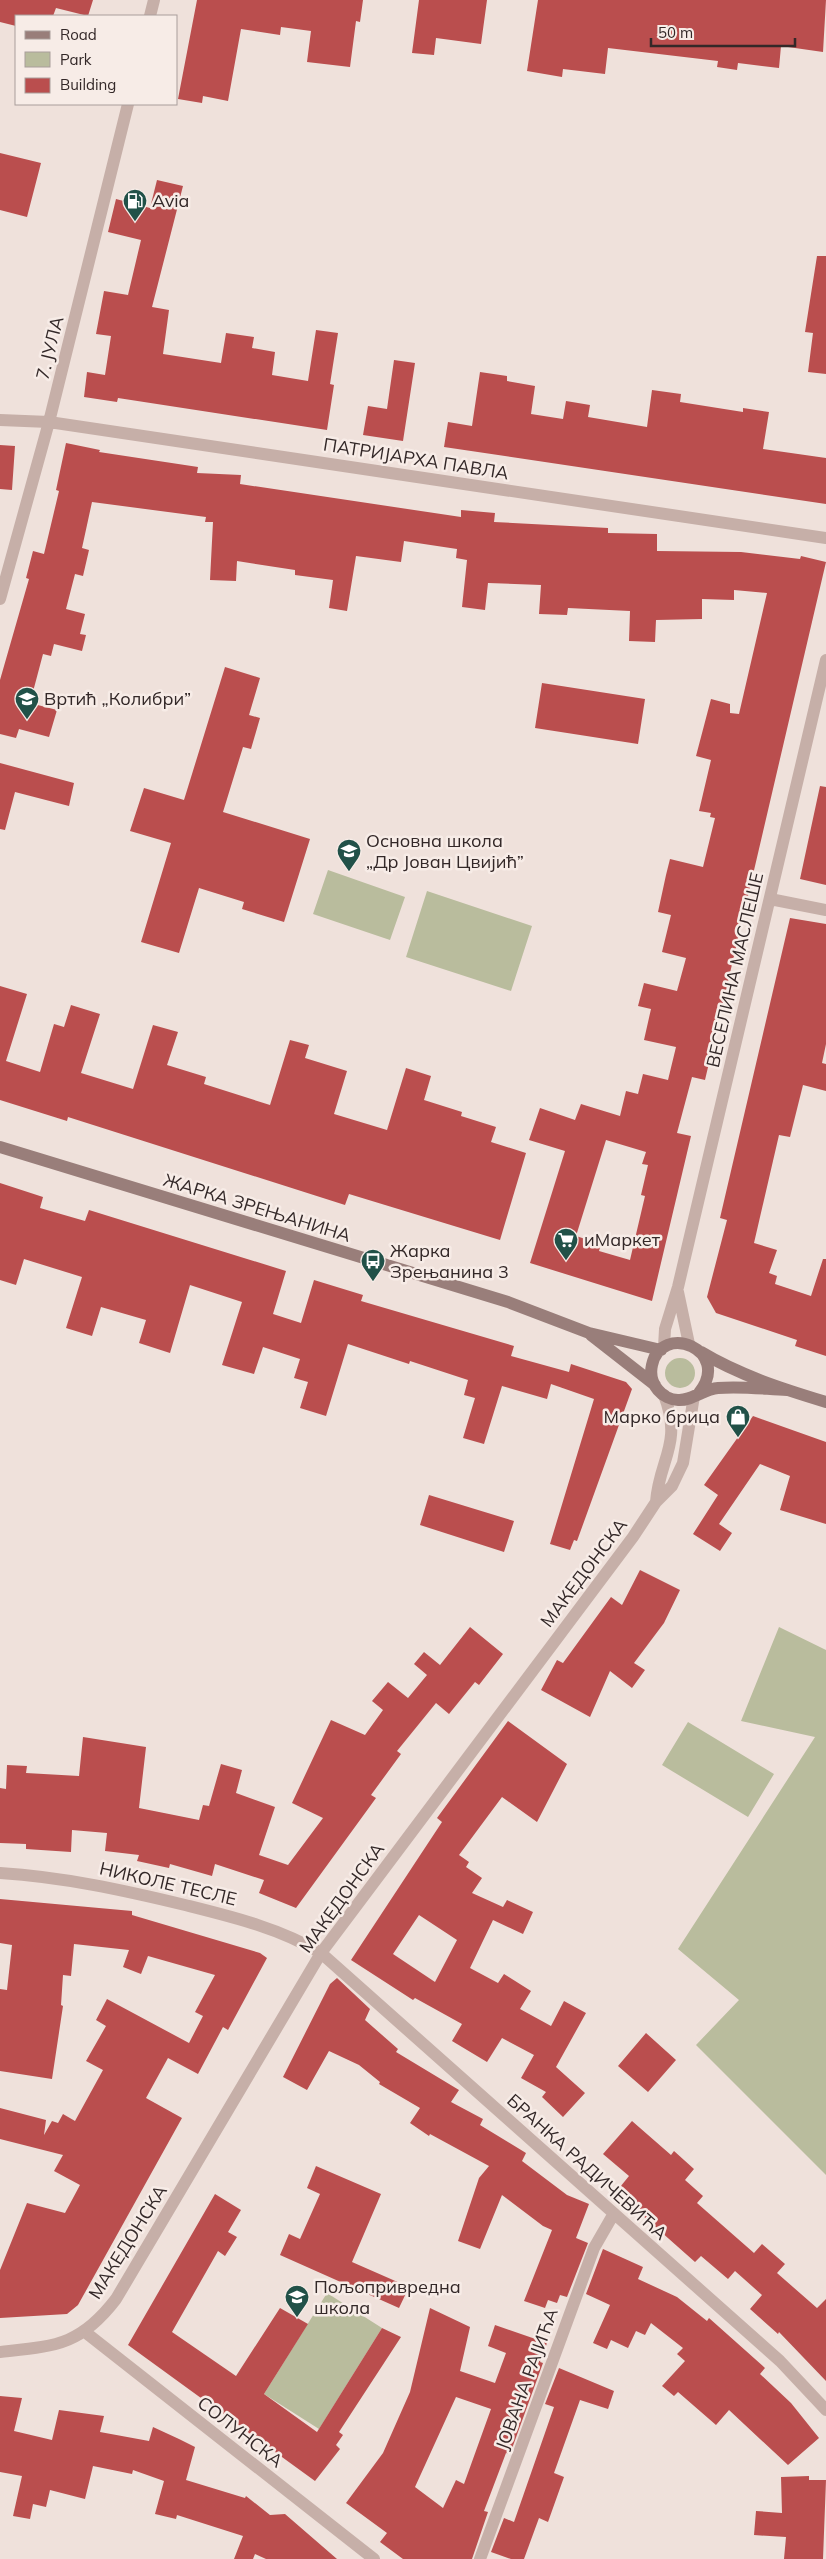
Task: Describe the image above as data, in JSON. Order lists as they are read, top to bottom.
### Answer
{
  "streets": {
    "main road": ["ЖАРКА ЗРЕЊАНИНА"],
    "street": [
      "7. ЈУЛА",
      "ПАТРИЈАРХА ПАВЛА",
      "ВЕСЕЛИНА МАСЛЕШЕ",
      "МАКЕДОНСКА",
      "НИКОЛЕ ТЕСЛЕ",
      "БРАНКА РАДИЧЕВИЋА",
      "ЈОВАНА РАЈИЋА",
      "СОЛУНСКА"
    ]
  },
  "crossings": [
    ["7. ЈУЛА", "ПАТРИЈАРХА ПАВЛА"],
    ["ВЕСЕЛИНА МАСЛЕШЕ", "ЖАРКА ЗРЕЊАНИНА"],
    ["ВЕСЕЛИНА МАСЛЕШЕ", "МАКЕДОНСКА"],
    ["ЖАРКА ЗРЕЊАНИНА", "МАКЕДОНСКА"],
    ["МАКЕДОНСКА", "НИКОЛЕ ТЕСЛЕ"],
    ["МАКЕДОНСКА", "БРАНКА РАДИЧЕВИЋА"],
    ["МАКЕДОНСКА", "СОЛУНСКА"],
    ["НИКОЛЕ ТЕСЛЕ", "БРАНКА РАДИЧЕВИЋА"],
    ["БРАНКА РАДИЧЕВИЋА", "ЈОВАНА РАЈИЋА"]
  ],
  "places": {
    "fuel station": ["Avia"],
    "school or university": ["Вртић „Колибри”", "Основна школа „Др Јован Цвијић”", "Пољопривредна школа"],
    "supermarket": ["иМаркет"],
    "bus stop": ["Жарка Зрењанина 3"],
    "shop": ["Марко брица"]
  },
  "legend": ["Road", "Park", "Building"],
  "scale_bar": "50 m"
}
